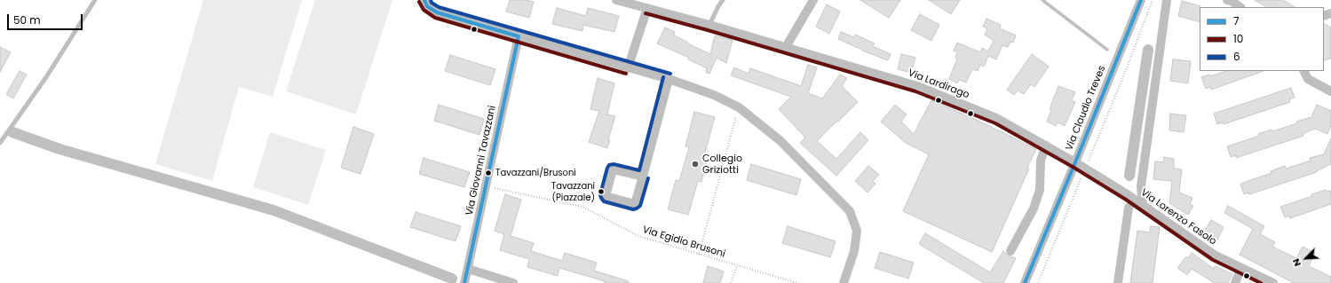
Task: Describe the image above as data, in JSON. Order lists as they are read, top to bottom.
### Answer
{
  "streets": {
    "street": [
      "Via Lardirago",
      "Via Claudio Treves",
      "Via Giovanni Tavazzani",
      "Via Lorenzo Fasolo"
    ],
    "path": ["Via Egidio Brusoni"]
  },
  "crossings": [
    ["Via Lardirago", "Via Claudio Treves"],
    ["Via Lardirago", "Via Lorenzo Fasolo"],
    ["Via Claudio Treves", "Via Lorenzo Fasolo"],
    ["Via Giovanni Tavazzani", "Via Egidio Brusoni"]
  ],
  "places": ["Collegio Griziotti", "Tavazzani/Brusoni", "Tavazzani (Piazzale)"],
  "lines": ["transit line 7", "transit line 6", "transit line 10"],
  "legend": ["7", "10", "6"],
  "scale_bar": "50 m",
  "north": "bottom left"
}
